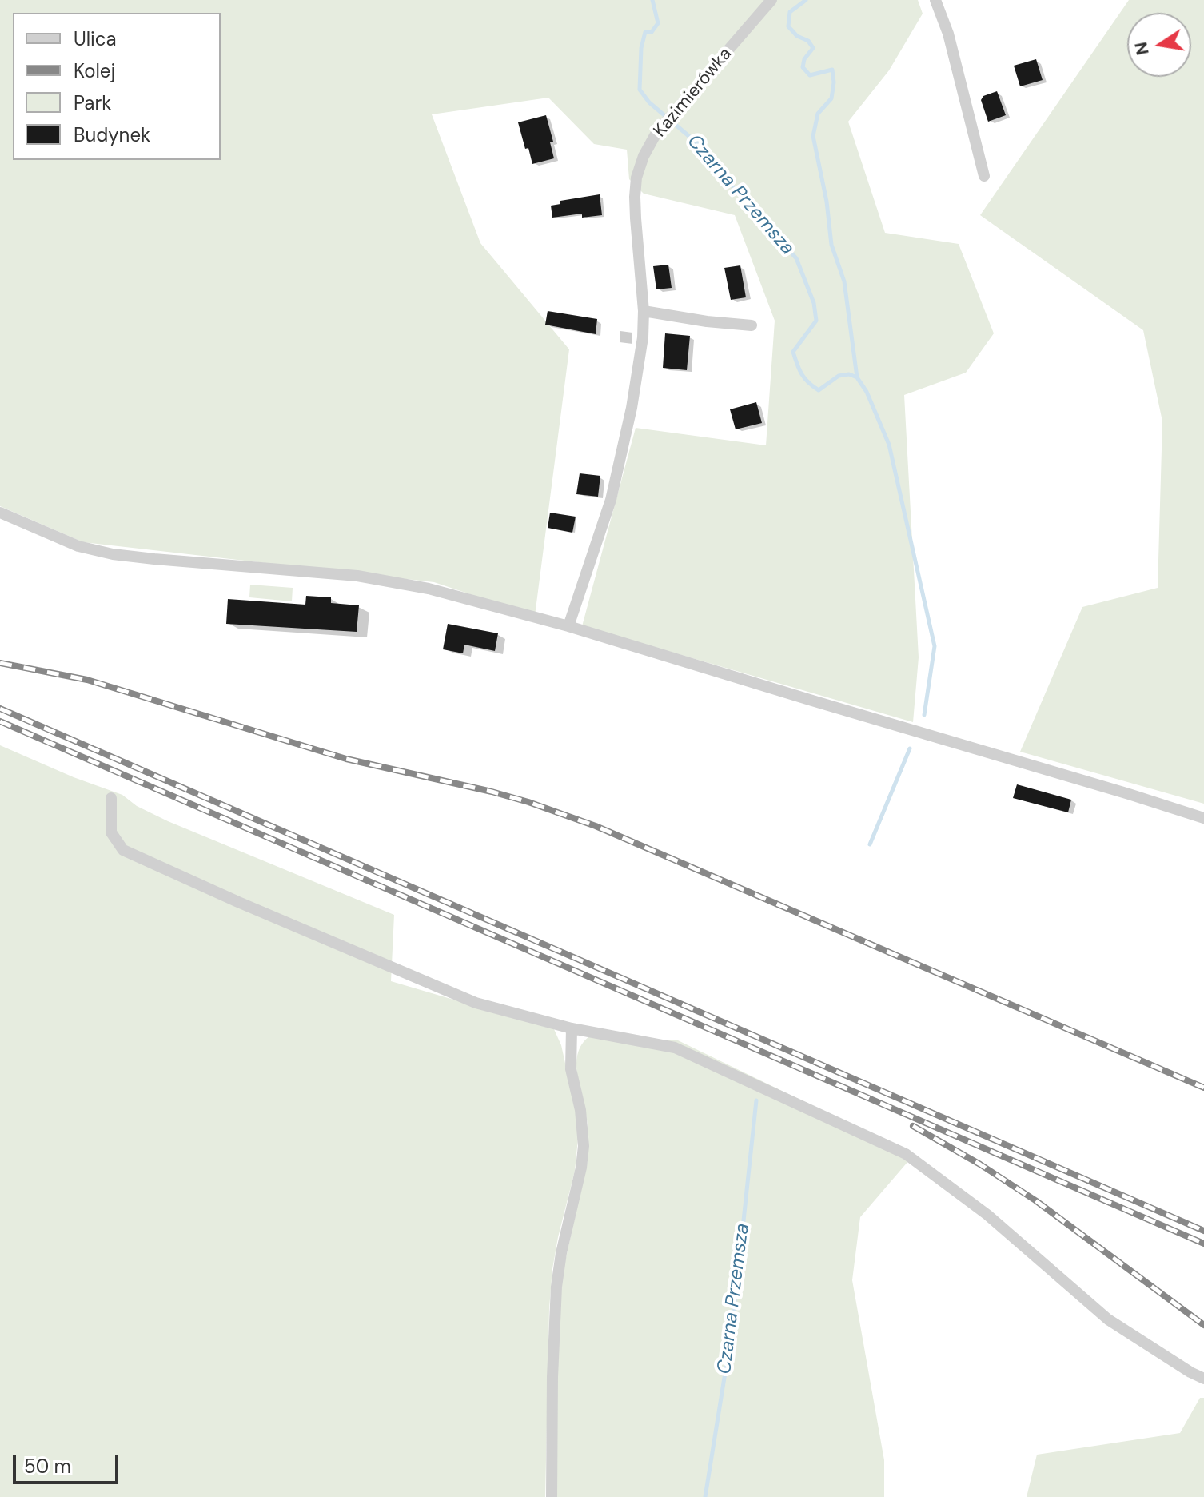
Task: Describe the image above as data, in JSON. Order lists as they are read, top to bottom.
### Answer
{
  "streets": {
    "street": ["Kazimierówka"]
  },
  "water": ["Czarna Przemsza"],
  "legend": [
    "Ulica",
    "Kolej",
    "Park",
    "Budynek"
  ],
  "scale_bar": "50 m",
  "north": "left"
}
